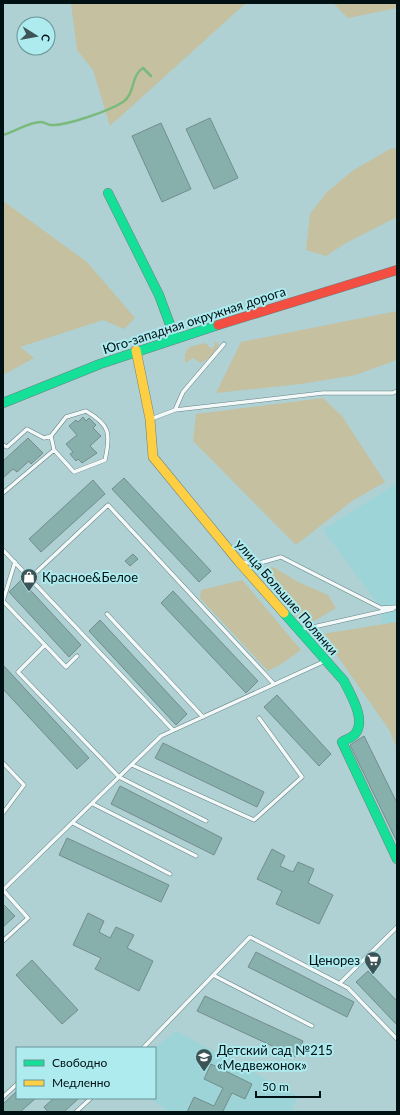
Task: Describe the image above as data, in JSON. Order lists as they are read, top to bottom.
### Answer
{
  "streets": {
    "main road": ["Юго-западная окружная дорога", "улица Большие Полянки"]
  },
  "crossings": [
    ["Юго-западная окружная дорога", "улица Большие Полянки"]
  ],
  "places": {
    "shop": ["Красное&Белое"],
    "supermarket": ["Ценорез"],
    "school or university": ["Детский сад №215 «Медвежонок»"]
  },
  "legend": ["Свободно", "Медленно"],
  "scale_bar": "50 m",
  "north": "right"
}
